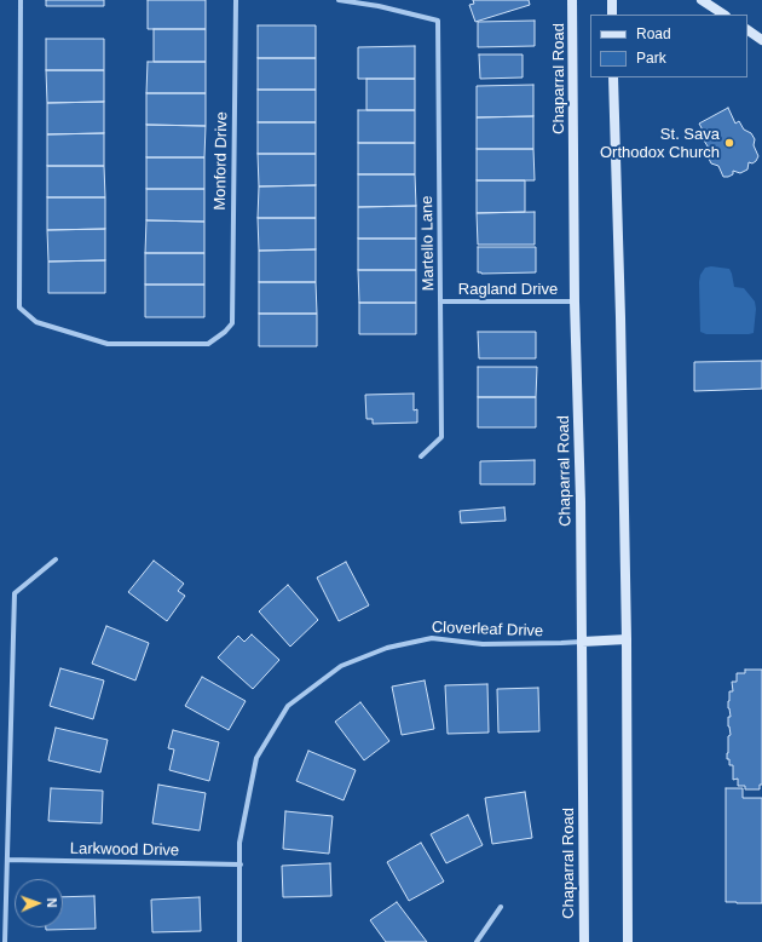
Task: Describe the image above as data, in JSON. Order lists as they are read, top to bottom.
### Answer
{
  "streets": {
    "main road": ["Chaparral Road"],
    "street": [
      "Monford Drive",
      "Martello Lane",
      "Ragland Drive",
      "Cloverleaf Drive",
      "Larkwood Drive"
    ]
  },
  "crossings": [
    ["Chaparral Road", "Ragland Drive"],
    ["Chaparral Road", "Cloverleaf Drive"],
    ["Martello Lane", "Ragland Drive"],
    ["Cloverleaf Drive", "Larkwood Drive"]
  ],
  "places": ["St. Sava Orthodox Church"],
  "legend": ["Road", "Park"],
  "north": "right"
}
